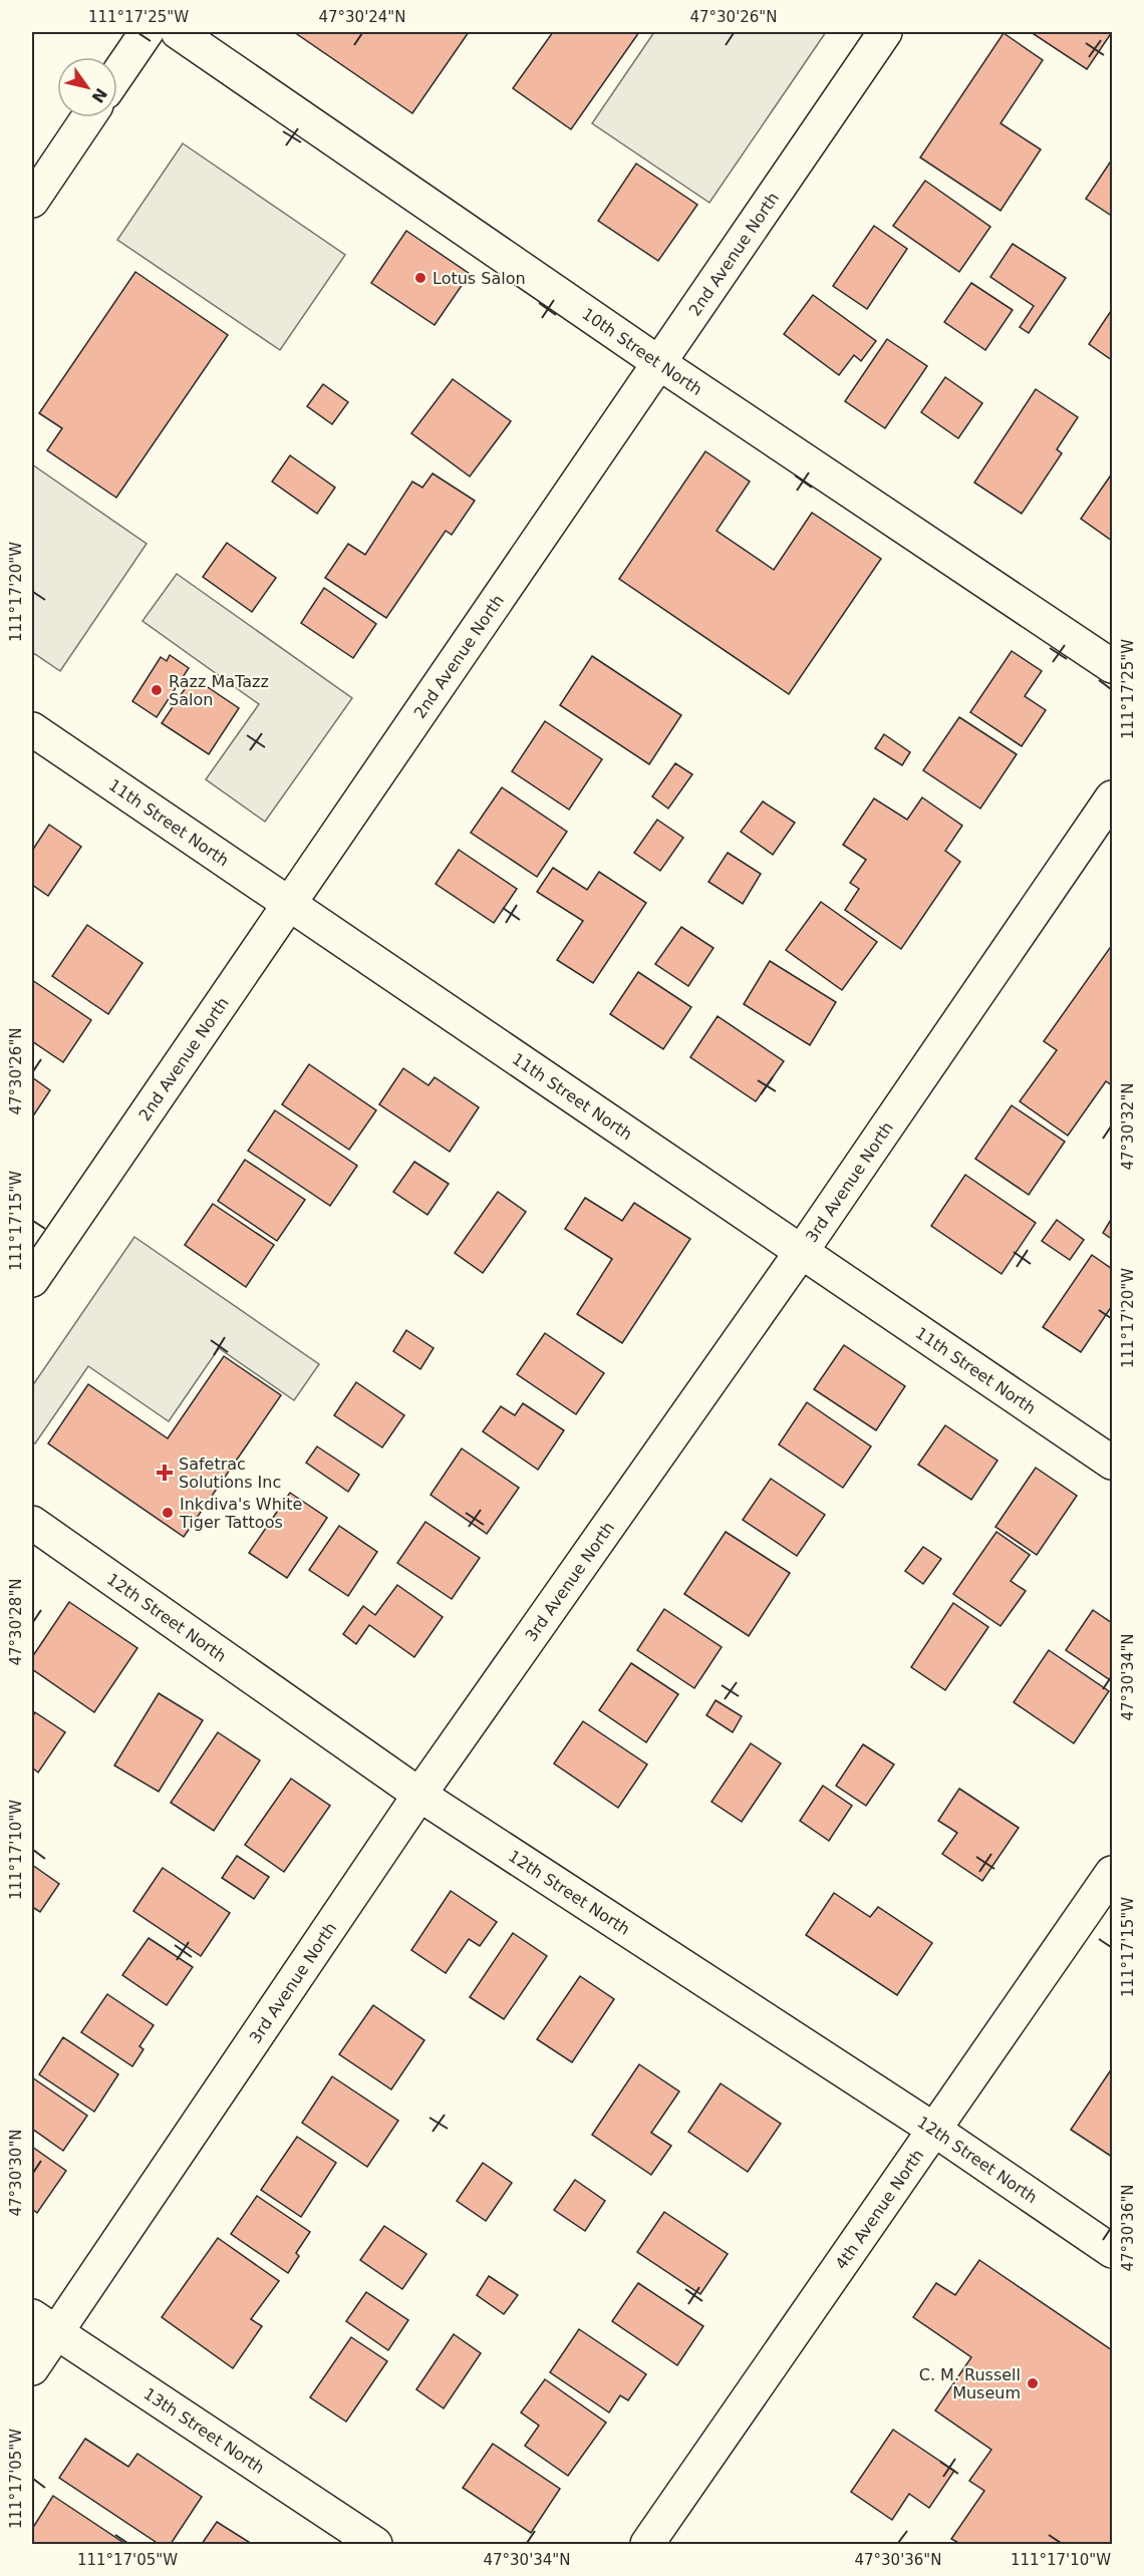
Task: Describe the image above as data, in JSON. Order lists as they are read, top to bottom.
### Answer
{
  "streets": {
    "street": [
      "2nd Avenue North",
      "10th Street North",
      "11th Street North",
      "3rd Avenue North",
      "12th Street North",
      "4th Avenue North",
      "13th Street North"
    ]
  },
  "crossings": [
    ["2nd Avenue North", "10th Street North"],
    ["2nd Avenue North", "11th Street North"],
    ["11th Street North", "3rd Avenue North"],
    ["3rd Avenue North", "12th Street North"],
    ["3rd Avenue North", "13th Street North"],
    ["12th Street North", "4th Avenue North"]
  ],
  "places": {
    "other": [
      "Lotus Salon",
      "Razz MaTazz Salon",
      "Inkdiva's White Tiger Tattoos",
      "C. M. Russell Museum"
    ],
    "health": ["Safetrac Solutions Inc"]
  },
  "north": "bottom right",
  "coordinates": [
    "111°17'25\"W",
    "47°30'24\"N",
    "47°30'26\"N",
    "111°17'20\"W",
    "47°30'32\"N",
    "111°17'15\"W",
    "47°30'28\"N",
    "47°30'34\"N",
    "111°17'10\"W",
    "47°30'30\"N",
    "47°30'36\"N",
    "111°17'05\"W"
  ]
}
